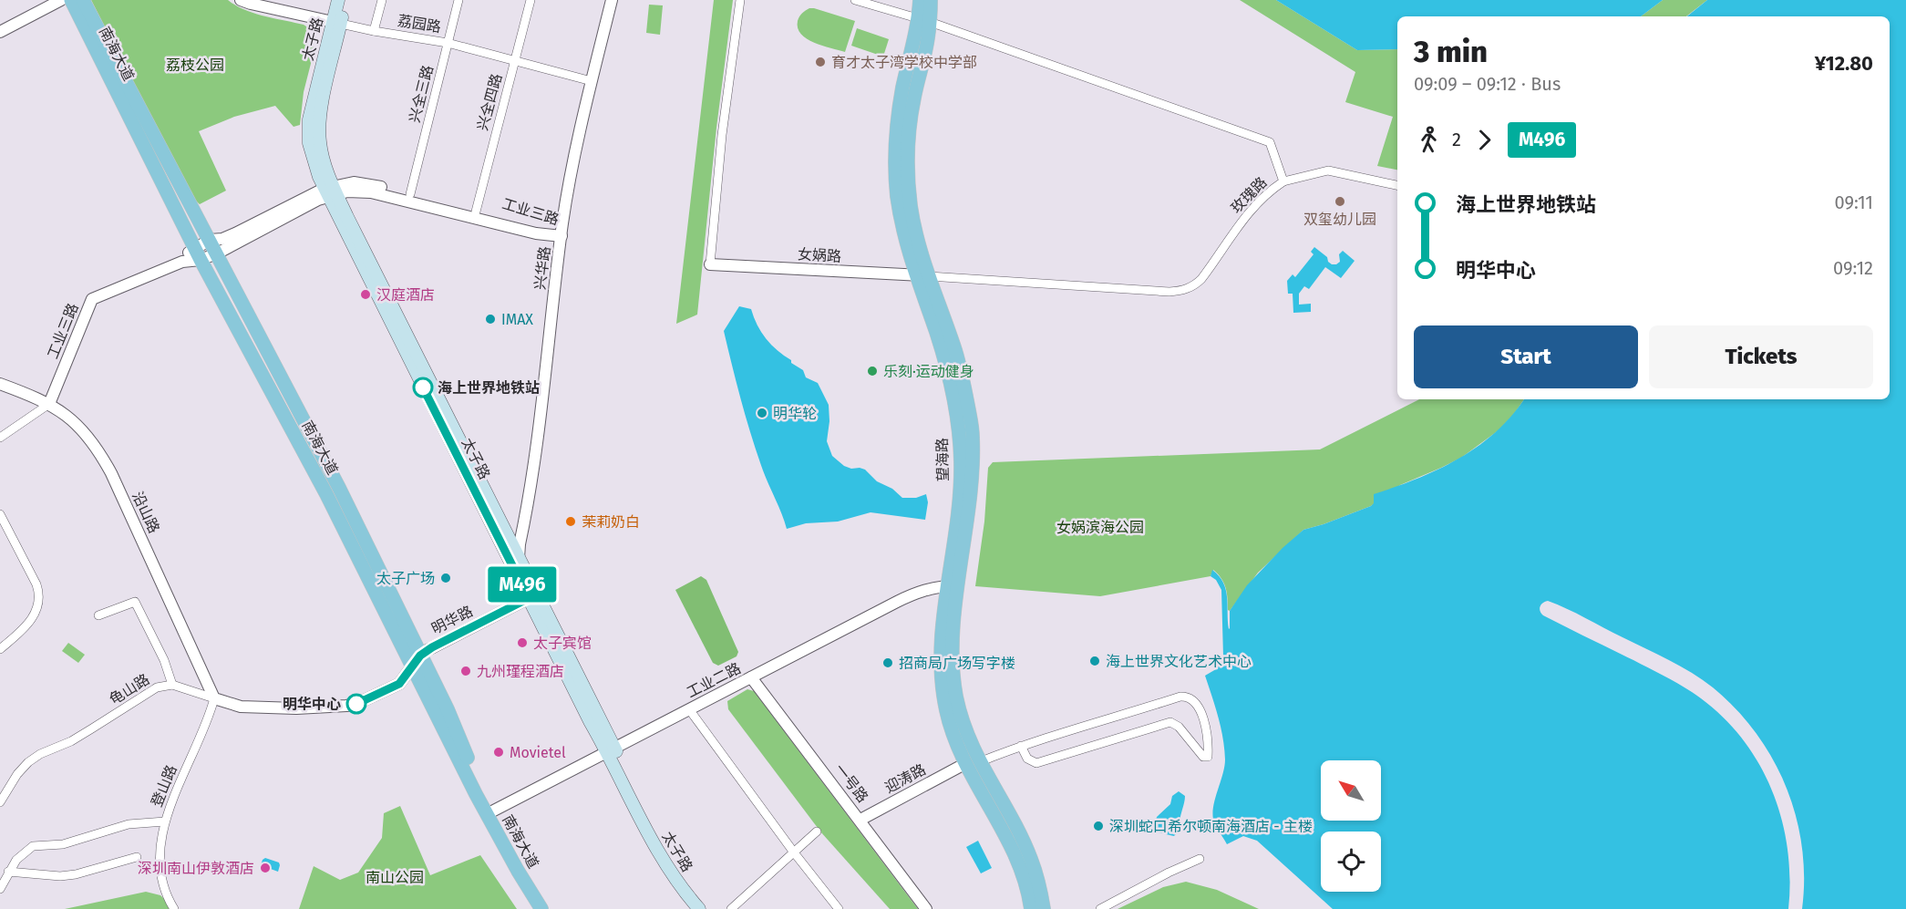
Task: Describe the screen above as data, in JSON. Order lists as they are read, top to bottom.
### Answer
{
  "streets": {
    "main road": ["太子路", "南海大道", "望海路"],
    "street": [
      "荔园路",
      "兴全三路",
      "兴全四路",
      "玫瑰路",
      "工业三路",
      "女娲路",
      "兴华路",
      "沿山路",
      "明华路",
      "工业二路",
      "龟山路",
      "迎涛路",
      "一号路",
      "登山路"
    ]
  },
  "crossings": [
    ["荔园路", "太子路"],
    ["荔园路", "兴全三路"],
    ["荔园路", "兴全四路"],
    ["荔园路", "兴华路"],
    ["太子路", "工业三路"],
    ["太子路", "兴华路"],
    ["太子路", "明华路"],
    ["太子路", "工业二路"],
    ["南海大道", "工业三路"],
    ["南海大道", "明华路"],
    ["南海大道", "工业二路"],
    ["兴全三路", "工业三路"],
    ["兴全四路", "工业三路"],
    ["玫瑰路", "女娲路"],
    ["玫瑰路", "望海路"],
    ["工业三路", "兴华路"],
    ["工业三路", "沿山路"],
    ["女娲路", "望海路"],
    ["望海路", "工业二路"],
    ["望海路", "迎涛路"],
    ["沿山路", "龟山路"],
    ["沿山路", "登山路"],
    ["工业二路", "一号路"],
    ["龟山路", "登山路"],
    ["迎涛路", "一号路"]
  ],
  "parks": ["荔枝公园", "女娲滨海公园", "南山公园"],
  "places": [
    "育才太子湾学校中学部",
    "双玺幼儿园",
    "汉庭酒店",
    "IMAX",
    "乐刻·运动健身",
    "海上世界地铁站",
    "明华轮",
    "茉莉奶白",
    "太子广场",
    "太子宾馆",
    "海上世界文化艺术中心",
    "招商局广场写字楼",
    "九州瑾程酒店",
    "明华中心",
    "Movietel",
    "深圳蛇口希尔顿南海酒店 - 主楼",
    "深圳南山伊敦酒店"
  ],
  "lines": ["bus line M496"],
  "north": "top left",
  "page": {
    "on_map": "M496",
    "heading": ["3 min", "09:09 – 09:12 · Bus", "¥12.80"],
    "legs": ["2", "M496"],
    "list": [
      {
        "name": "海上世界地铁站",
        "value": "09:11"
      },
      {
        "name": "明华中心",
        "value": "09:12"
      }
    ],
    "buttons": ["Start", "Tickets"]
  }
}
